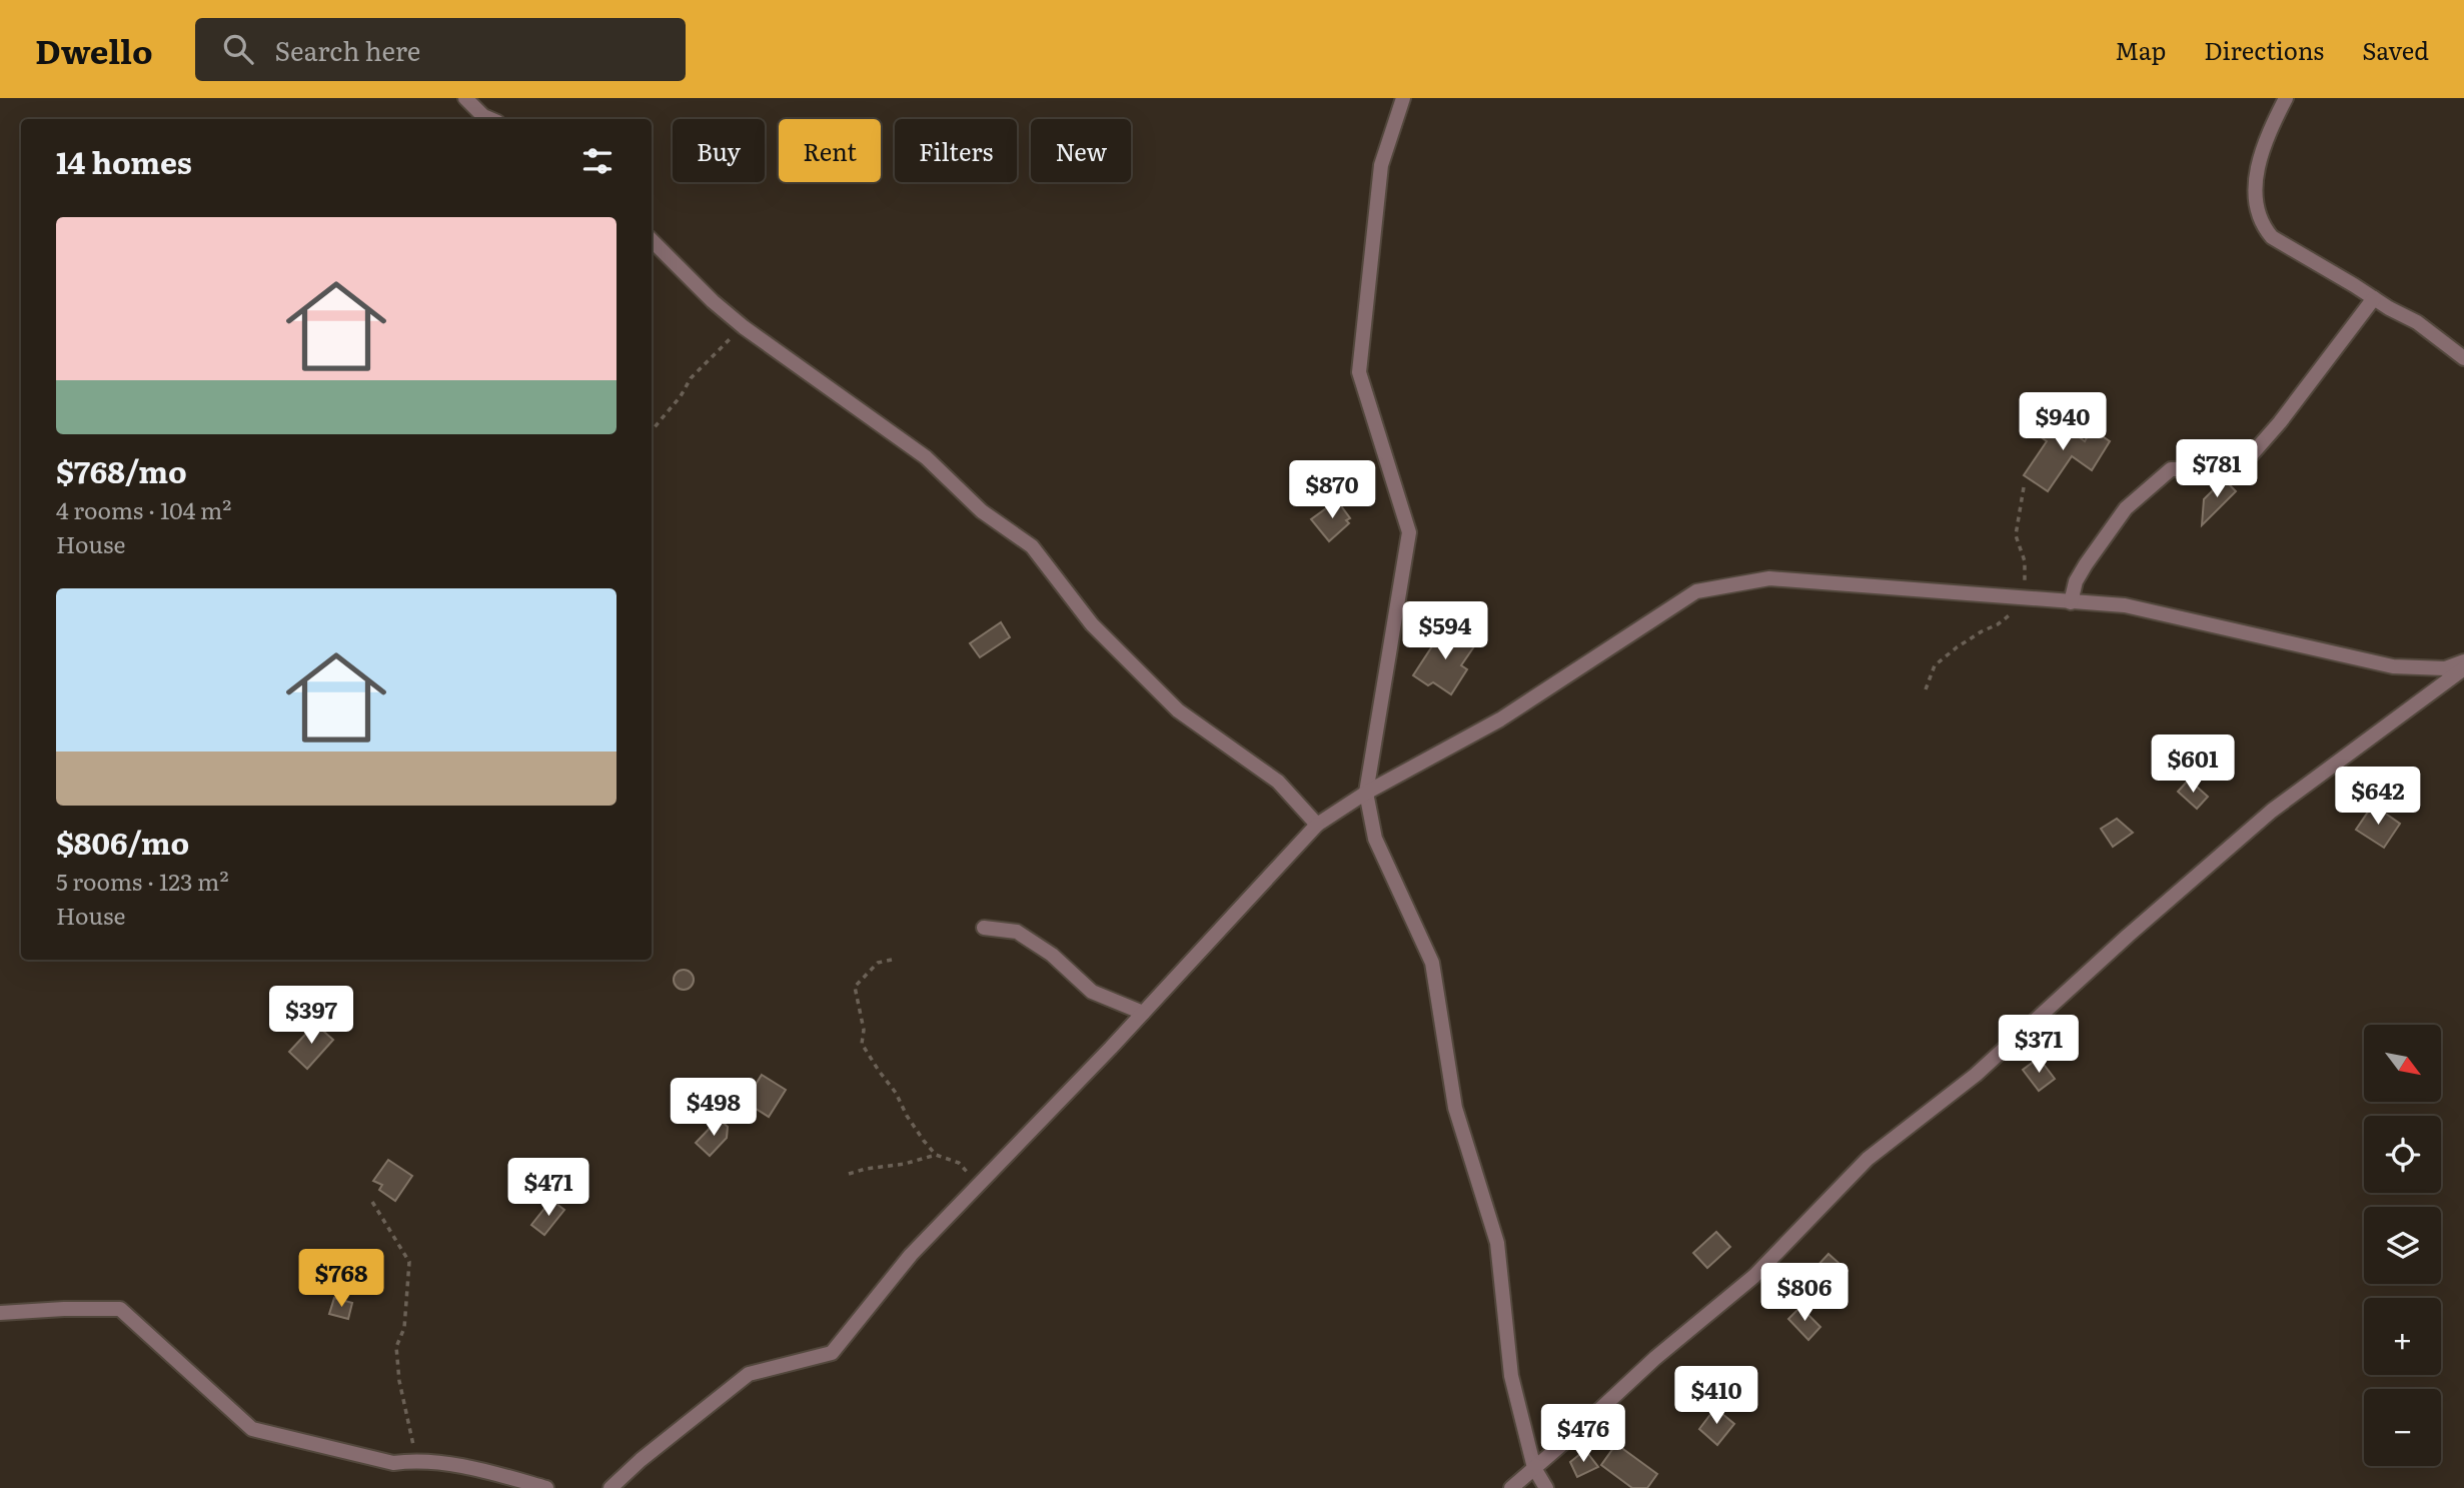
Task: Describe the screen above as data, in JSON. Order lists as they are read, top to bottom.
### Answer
{
  "north": "bottom right",
  "page": {
    "header": "Dwello",
    "search": "Search here",
    "nav": ["Map", "Directions", "Saved"],
    "chip": [
      "Buy",
      "Rent",
      "Filters",
      "New"
    ],
    "heading": "14 homes",
    "list": [
      {
        "name": "$768/mo",
        "note": "4 rooms · 104 m² · House"
      },
      {
        "name": "$806/mo",
        "note": "5 rooms · 123 m² · House"
      }
    ],
    "price": [
      "$940",
      "$781",
      "$870",
      "$594",
      "$601",
      "$642",
      "$397",
      "$371",
      "$498",
      "$471",
      "$768",
      "$806",
      "$410",
      "$476"
    ],
    "map_buttons": ["+", "−"]
  }
}
